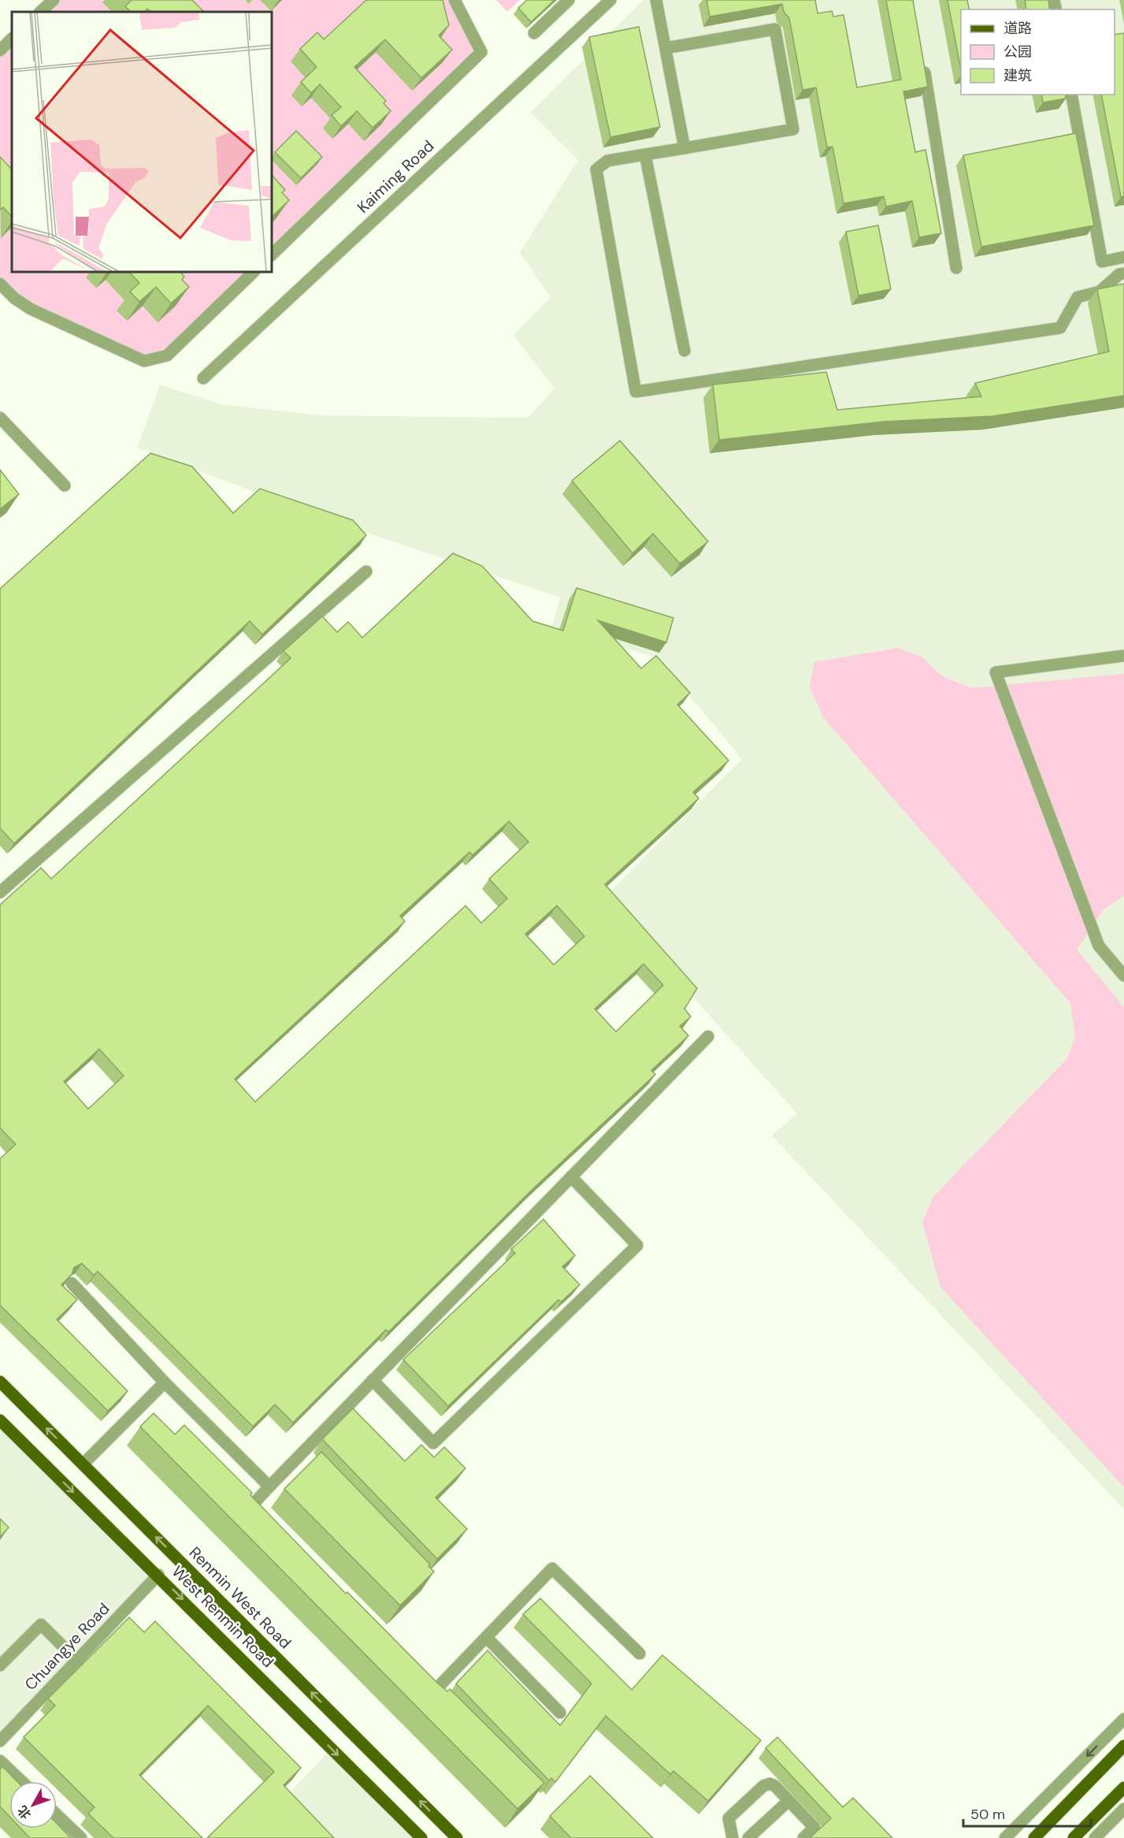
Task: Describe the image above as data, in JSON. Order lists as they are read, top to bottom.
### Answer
{
  "streets": {
    "main road": ["Renmin West Road", "West Renmin Road"],
    "street": ["Kaiming Road", "Chuangye Road"]
  },
  "crossings": [
    ["West Renmin Road", "Chuangye Road"]
  ],
  "one_way": ["Renmin West Road", "West Renmin Road"],
  "legend": ["道路", "公园", "建筑"],
  "scale_bar": "50 m",
  "north": "bottom left"
}
